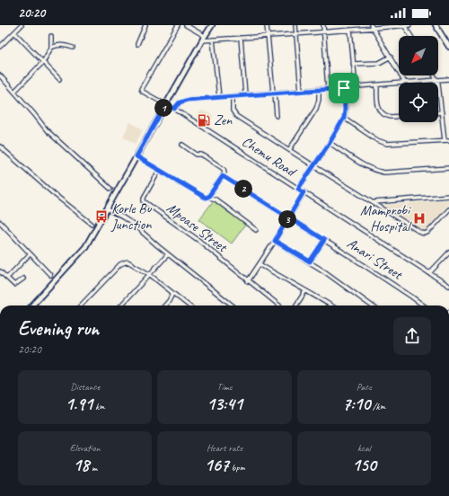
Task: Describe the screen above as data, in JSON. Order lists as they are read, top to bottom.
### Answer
{
  "streets": {
    "street": ["Chemu Road", "Mpoase Street", "Anari Street"]
  },
  "places": {
    "fuel station": ["Zen"],
    "bus stop": ["Korle Bu Junction"],
    "hospital": ["Mamprobi Hospital"]
  },
  "north": "bottom left",
  "page": {
    "status": "20:20",
    "pins": ["1", "2", "3"],
    "heading": ["Evening run", "20:20"],
    "stats": [
      ["Distance", "1.91 km"],
      ["Time", "13:41"],
      ["Pace", "7:10 /km"],
      ["Elevation", "18 m"],
      ["Heart rate", "167 bpm"],
      ["kcal", "150"]
    ]
  }
}
